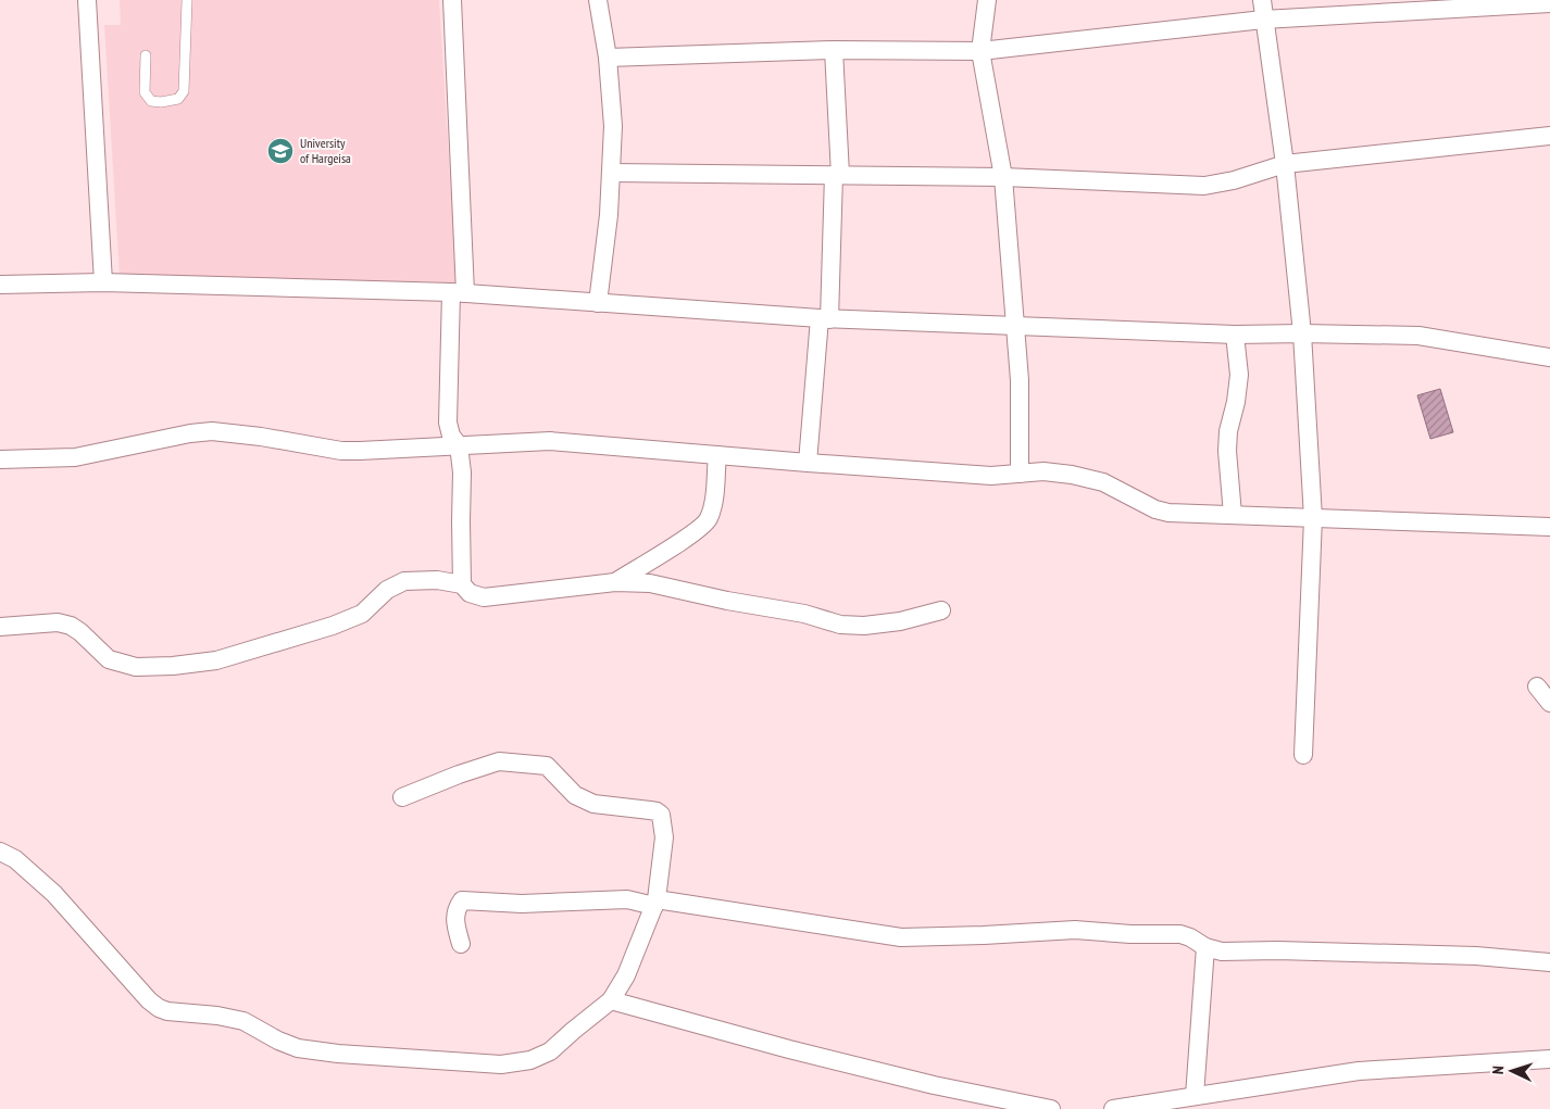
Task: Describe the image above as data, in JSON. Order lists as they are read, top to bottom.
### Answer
{
  "places": {
    "school or university": ["University of Hargeisa"]
  },
  "north": "left"
}
